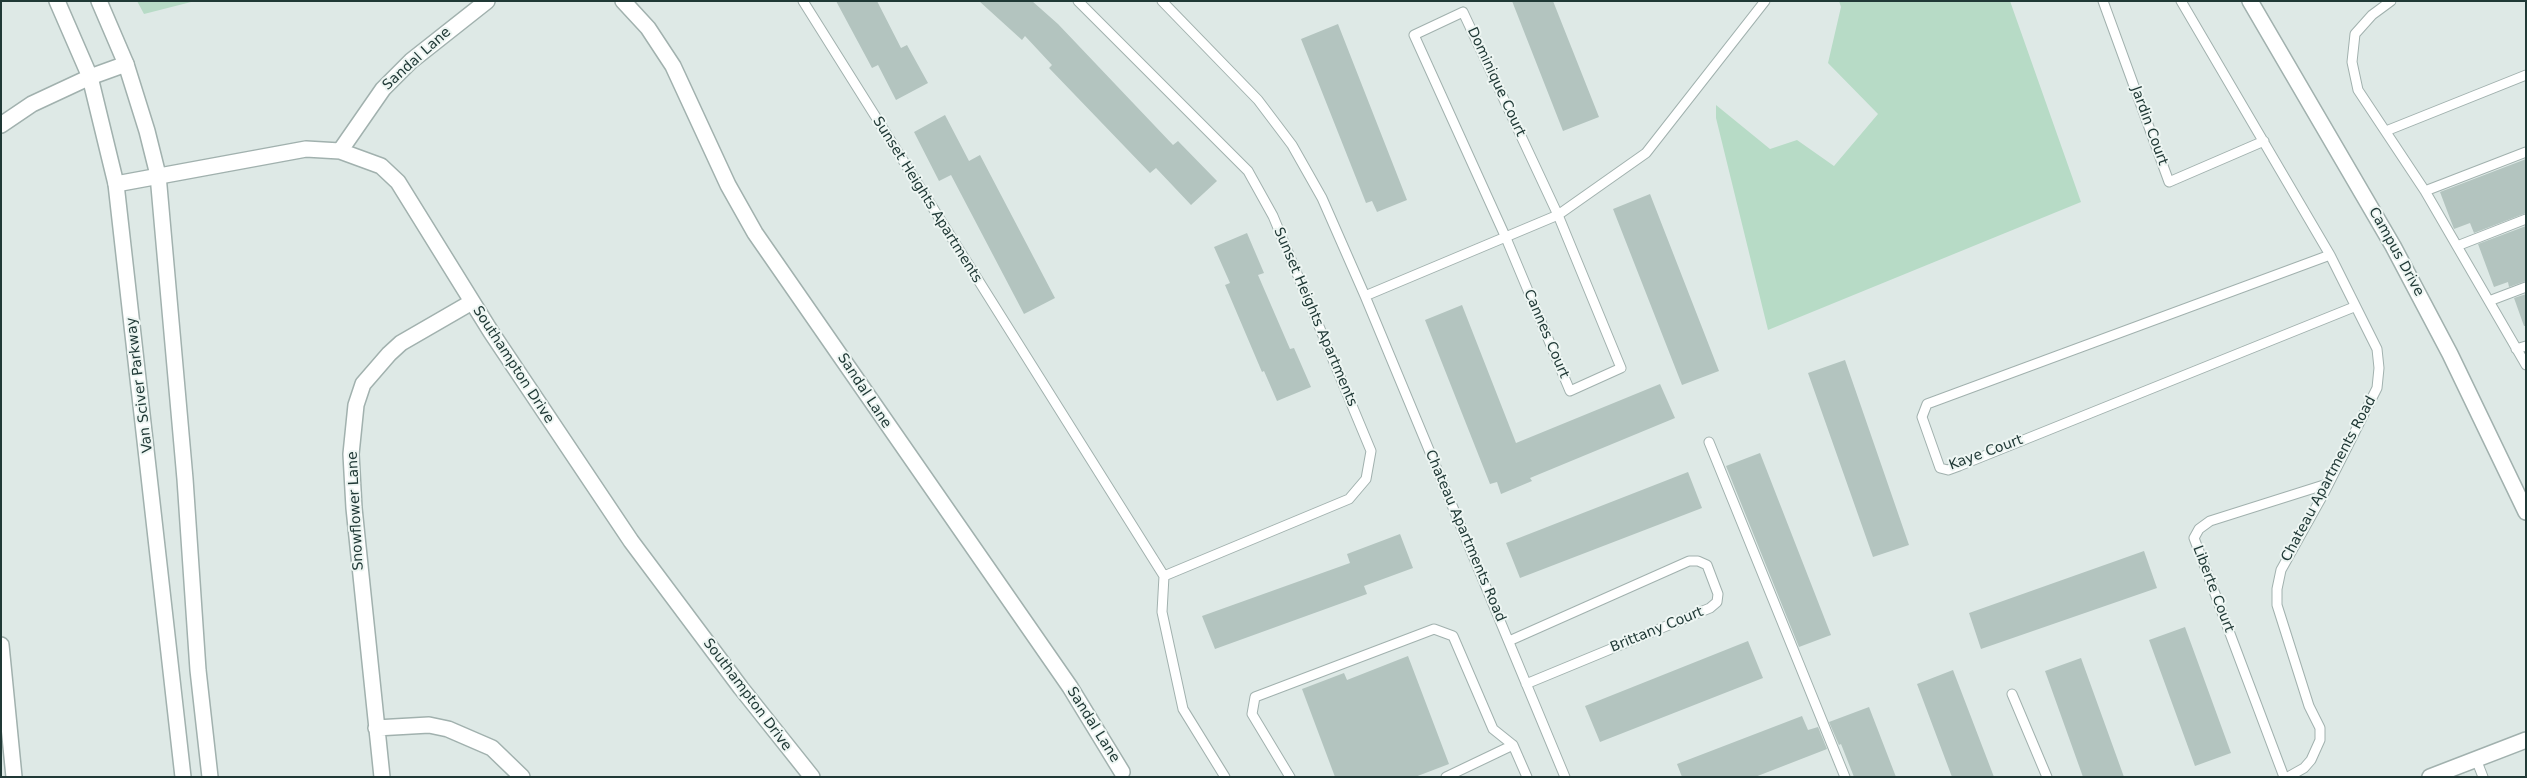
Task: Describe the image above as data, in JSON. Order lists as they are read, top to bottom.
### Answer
{
  "streets": {
    "street": [
      "Sandal Lane",
      "Campus Drive",
      "Southampton Drive",
      "Van Sciver Parkway",
      "Snowflower Lane"
    ],
    "lane": [
      "Dominique Court",
      "Jardin Court",
      "Sunset Heights Apartments",
      "Cannes Court",
      "Kaye Court",
      "Chateau Apartments Road",
      "Liberte Court",
      "Brittany Court"
    ]
  },
  "crossings": [
    ["Sandal Lane", "Southampton Drive"],
    ["Dominique Court", "Cannes Court"],
    ["Jardin Court", "Chateau Apartments Road"],
    ["Southampton Drive", "Van Sciver Parkway"],
    ["Southampton Drive", "Snowflower Lane"],
    ["Kaye Court", "Chateau Apartments Road"],
    ["Chateau Apartments Road", "Liberte Court"],
    ["Chateau Apartments Road", "Brittany Court"]
  ]
}
